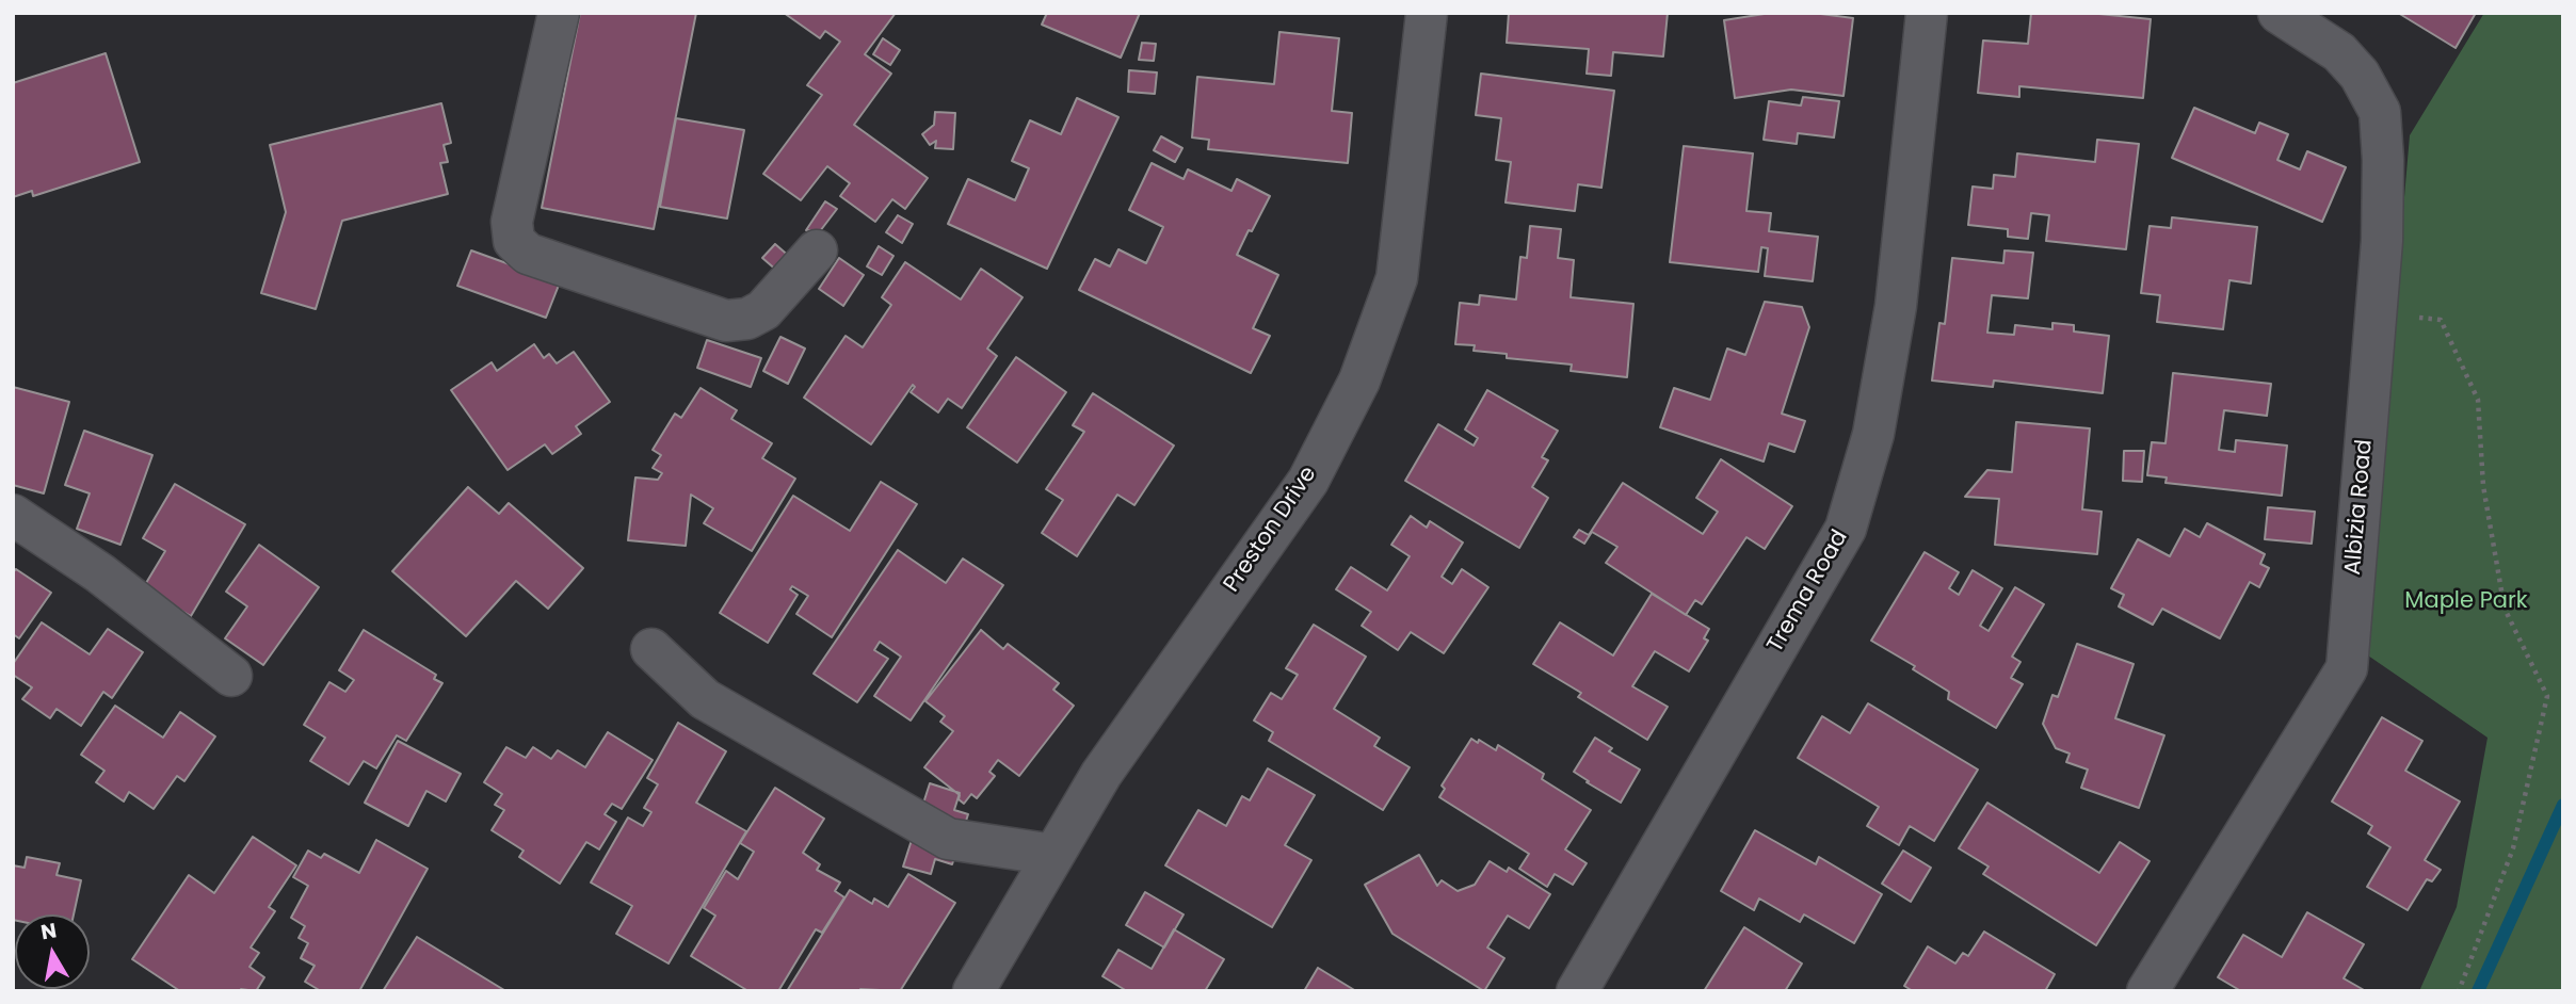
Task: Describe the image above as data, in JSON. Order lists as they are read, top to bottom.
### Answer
{
  "streets": {
    "street": ["Albizia Road", "Preston Drive", "Trema Road"]
  },
  "parks": ["Maple Park"],
  "north": "top"
}
